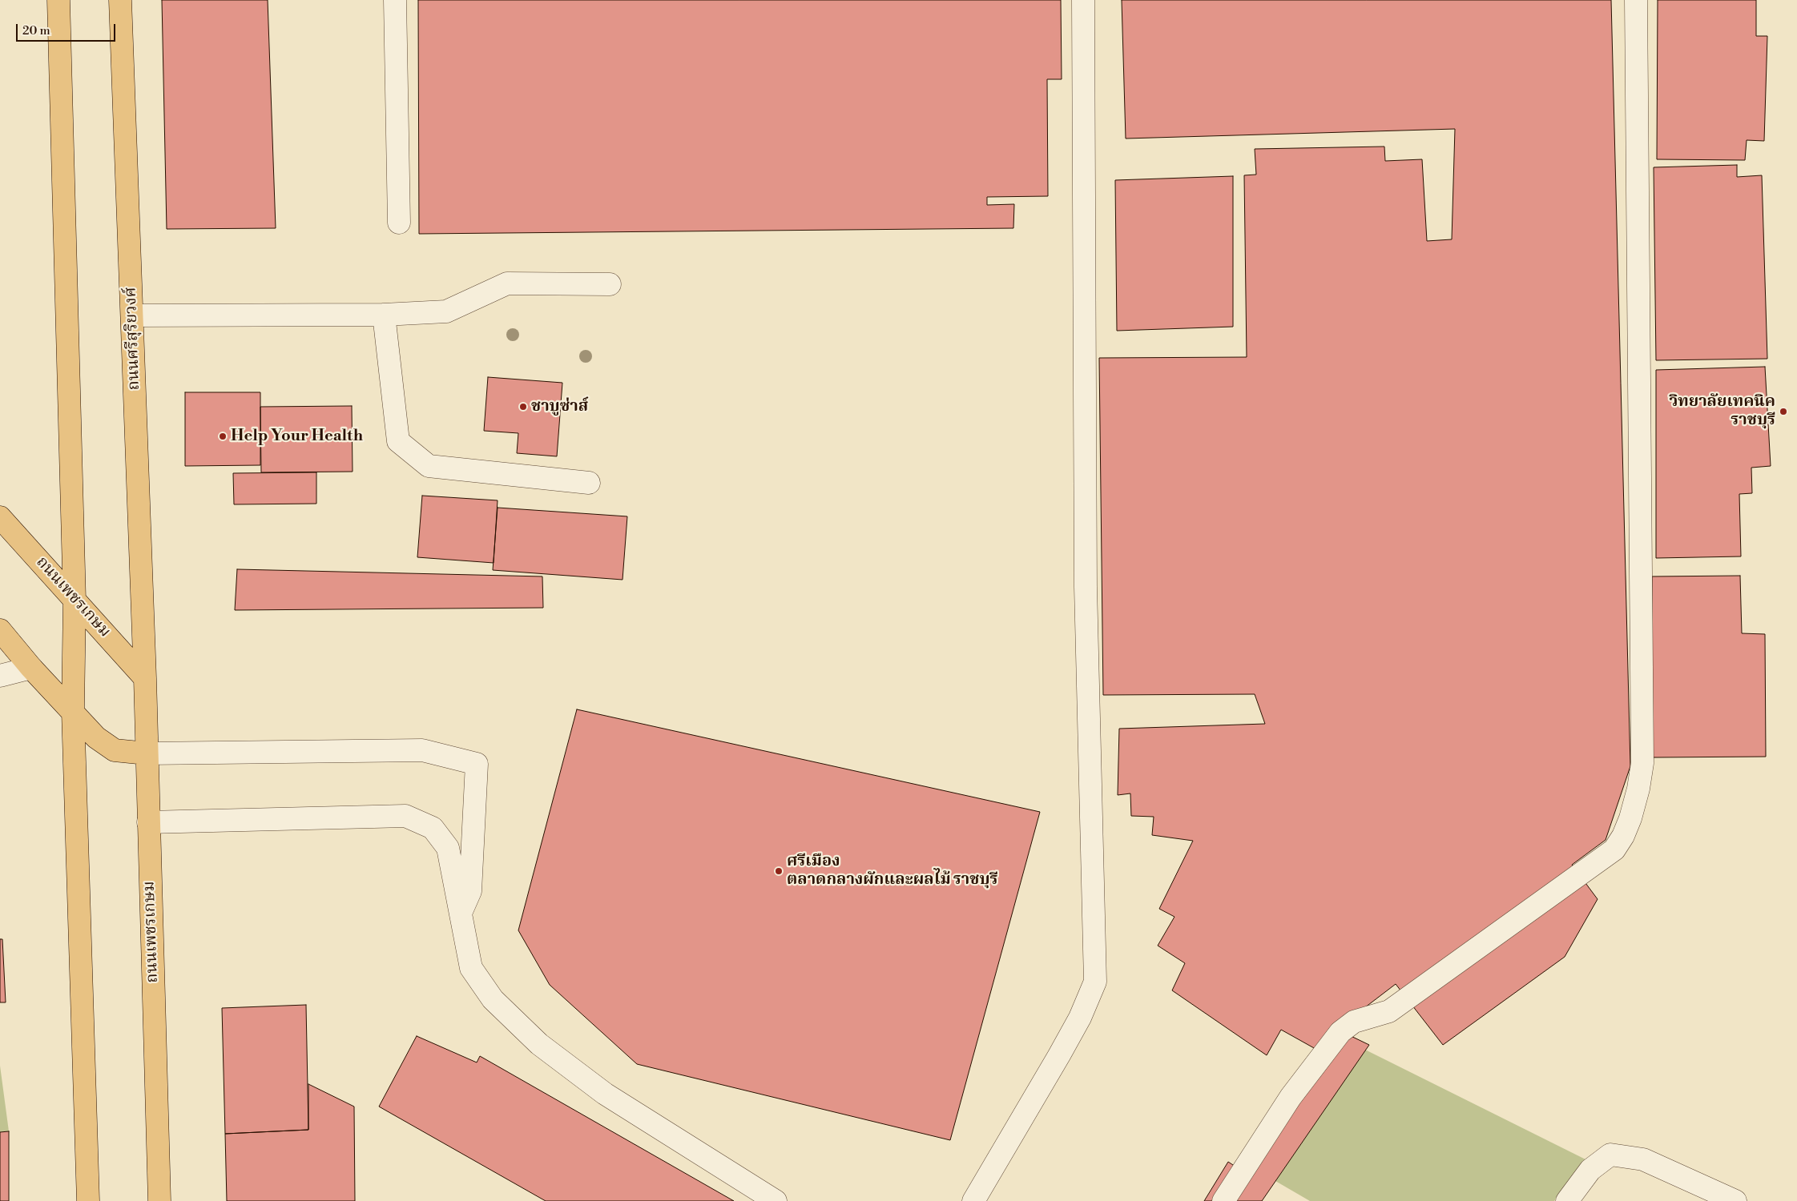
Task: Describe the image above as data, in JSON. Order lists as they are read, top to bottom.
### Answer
{
  "streets": {
    "main road": ["ถนนศรีสุริยวงศ์", "ถนนเพชรเกษม"]
  },
  "crossings": [
    ["ถนนศรีสุริยวงศ์", "ถนนเพชรเกษม"]
  ],
  "places": [
    "ชาบูซ่าส์",
    "วิทยาลัยเทคนิค ราชบุรี",
    "Help Your Health",
    "ศรีเมือง ตลาดกลางผักและผลไม้ ราชบุรี"
  ],
  "scale_bar": "20 m"
}
